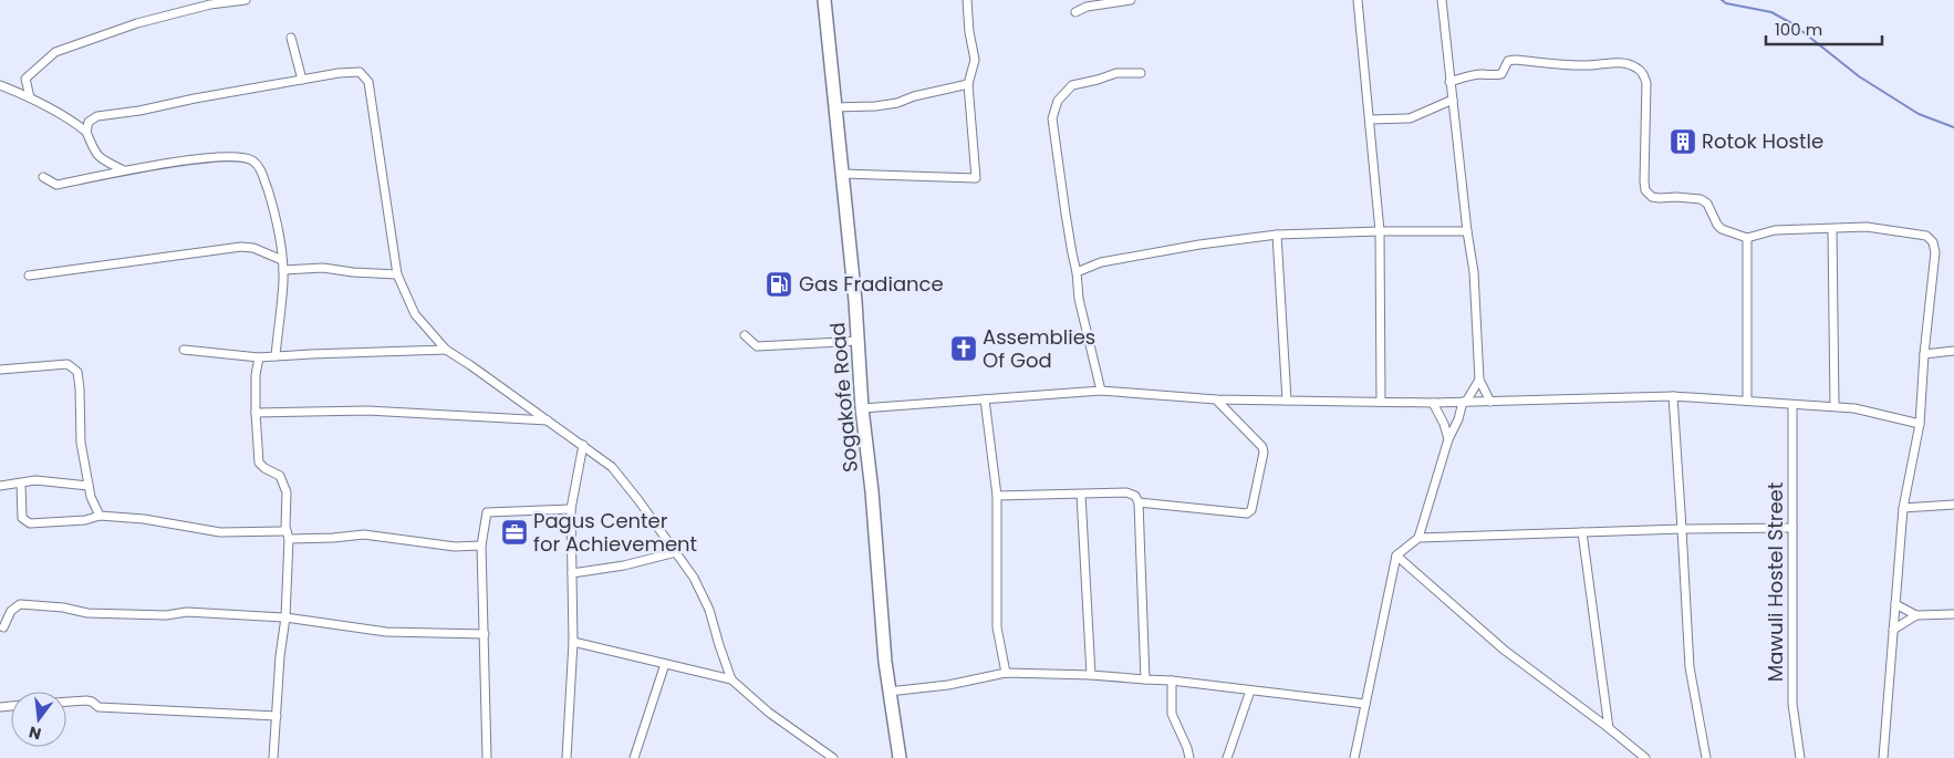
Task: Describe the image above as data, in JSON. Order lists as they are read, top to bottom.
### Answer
{
  "streets": {
    "main road": ["Sogakofe Road"],
    "street": ["Mawuli Hostel Street"]
  },
  "places": {
    "building": ["Rotok Hostle"],
    "fuel station": ["Gas Fradiance"],
    "church": ["Assemblies Of God"],
    "office": ["Pagus Center for Achievement"]
  },
  "scale_bar": "100 m",
  "north": "bottom"
}
